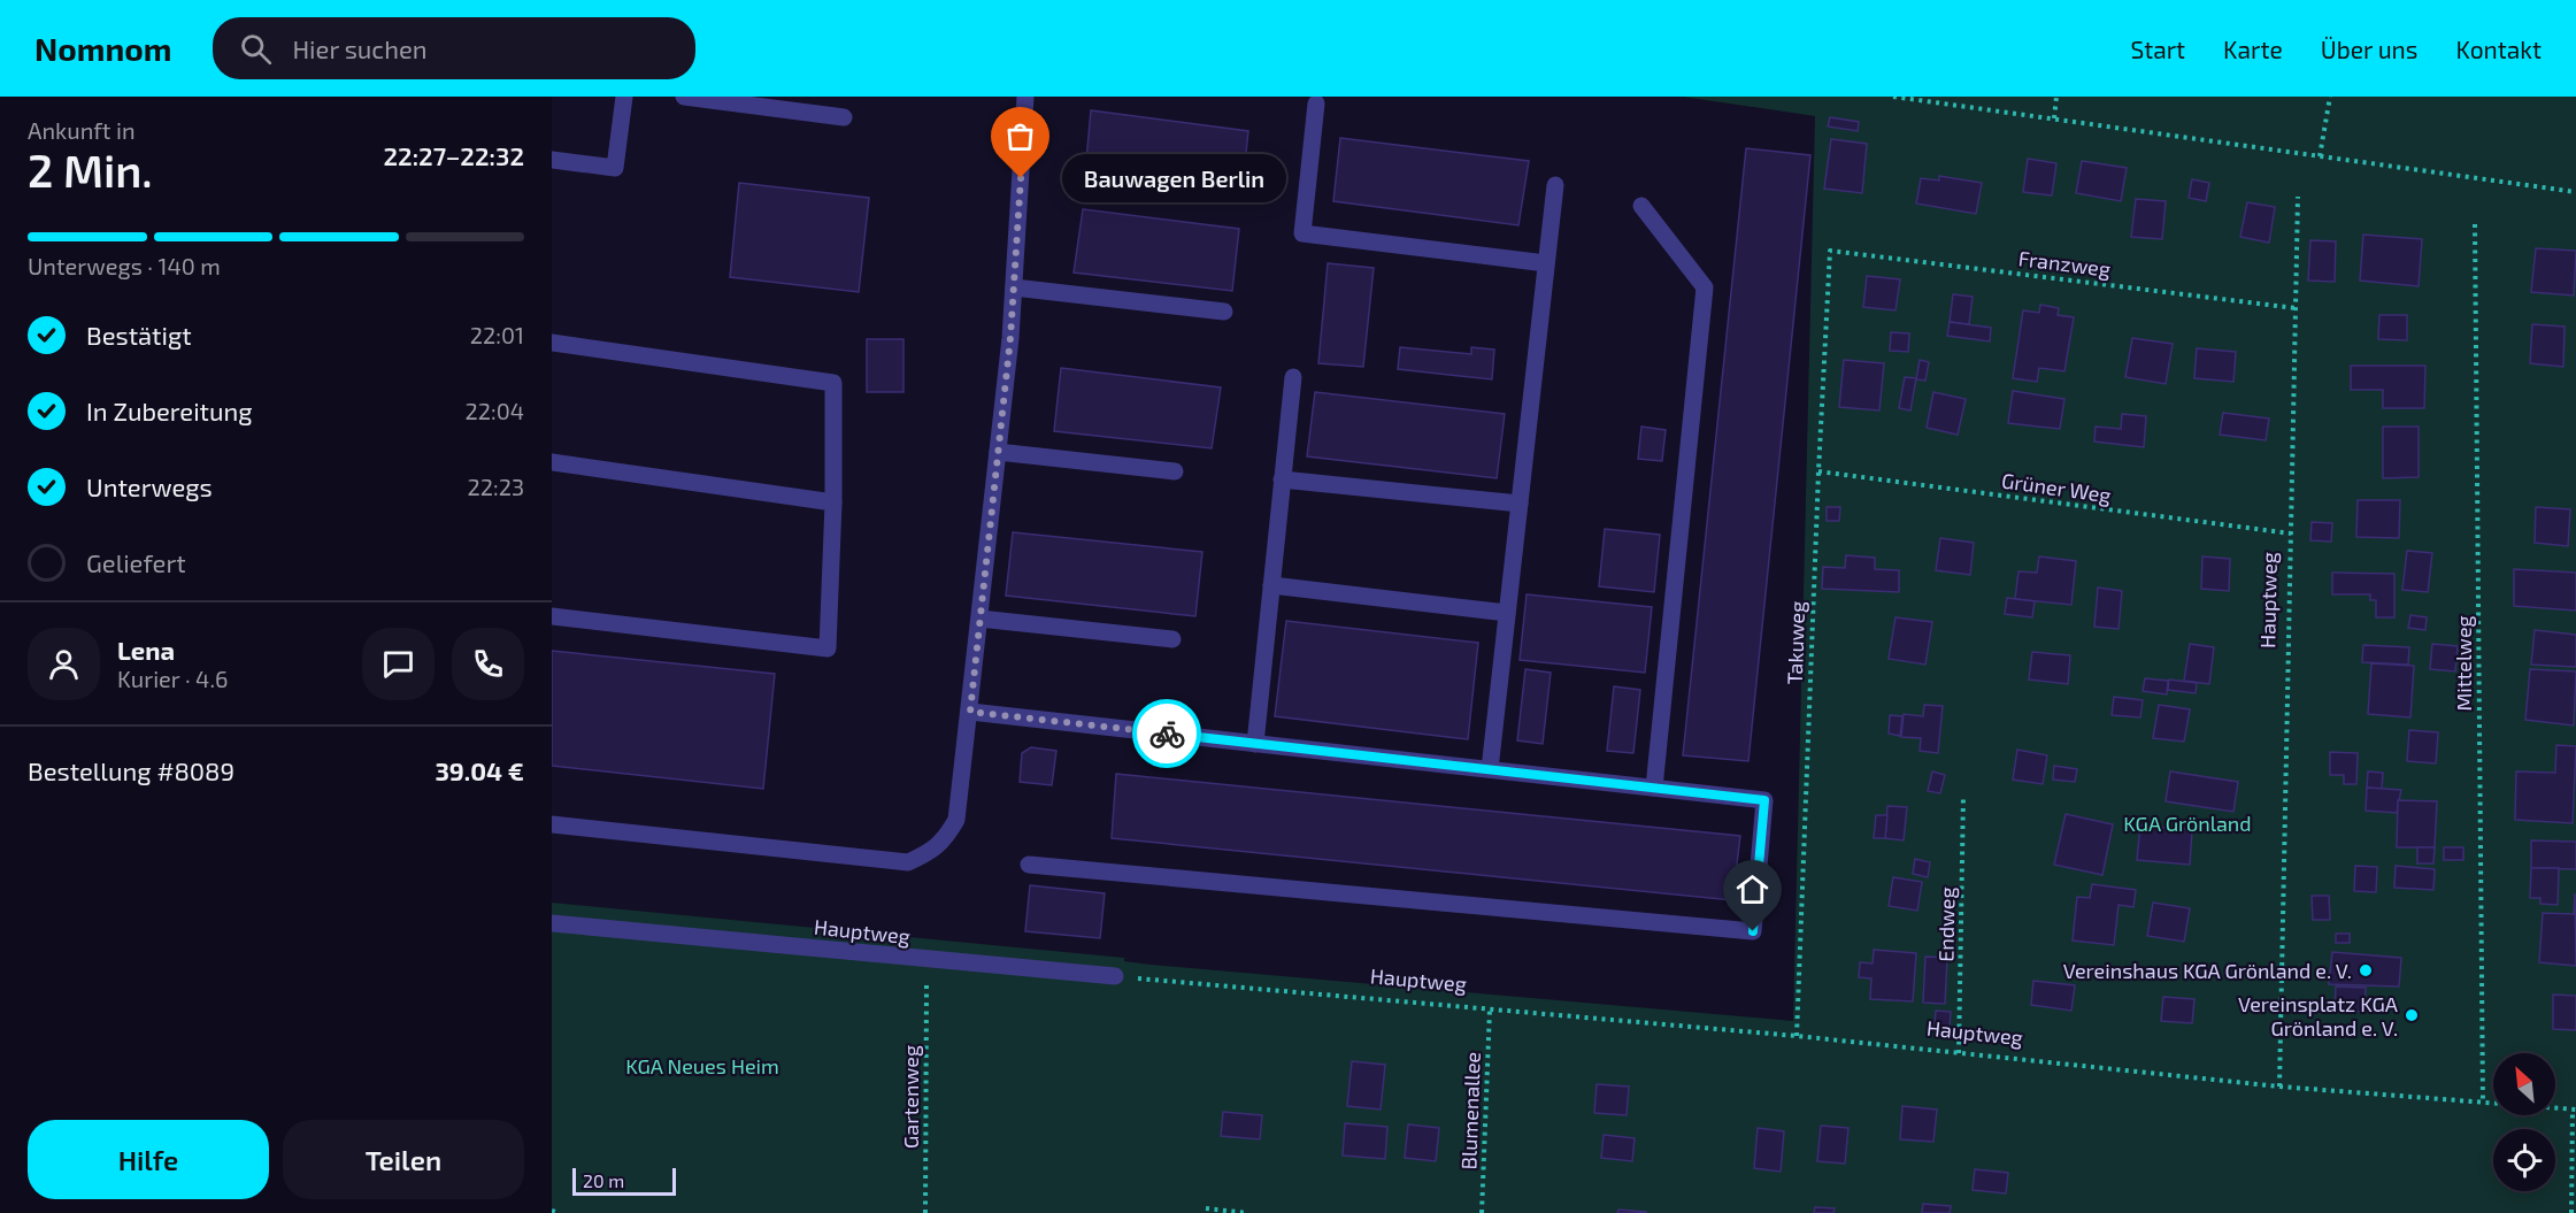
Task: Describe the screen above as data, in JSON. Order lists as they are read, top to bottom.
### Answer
{
  "streets": {
    "lane": ["Hauptweg"],
    "path": [
      "Franzweg",
      "Grüner Weg",
      "Takuweg",
      "Mittelweg",
      "Endweg",
      "Gartenweg",
      "Blumenallee"
    ]
  },
  "crossings": [
    ["Franzweg", "Hauptweg"],
    ["Franzweg", "Takuweg"],
    ["Grüner Weg", "Hauptweg"],
    ["Grüner Weg", "Takuweg"],
    ["Hauptweg", "Takuweg"],
    ["Hauptweg", "Mittelweg"],
    ["Hauptweg", "Endweg"],
    ["Hauptweg", "Blumenallee"]
  ],
  "parks": ["KGA Grönland", "KGA Neues Heim"],
  "places": ["Bauwagen Berlin", "Vereinshaus KGA Grönland e. V.", "Vereinsplatz KGA Grönland e. V."],
  "scale_bar": "20 m",
  "north": "top left",
  "page": {
    "header": "Nomnom",
    "search": "Hier suchen",
    "nav": [
      "Start",
      "Karte",
      "Über uns",
      "Kontakt"
    ],
    "heading": ["2 Min.", "Ankunft in", "22:27–22:32"],
    "panel": [
      "Lena",
      "Kurier · 4.6",
      "Bestellung #8089",
      "39.04 €"
    ],
    "bubble": "Bauwagen Berlin",
    "bar": "Unterwegs · 140 m",
    "list": [
      ["Bestätigt", "22:01"],
      ["In Zubereitung", "22:04"],
      ["Unterwegs", "22:23"],
      "Geliefert"
    ],
    "buttons": ["Hilfe", "Teilen"],
    "scale": "20 m"
  }
}
